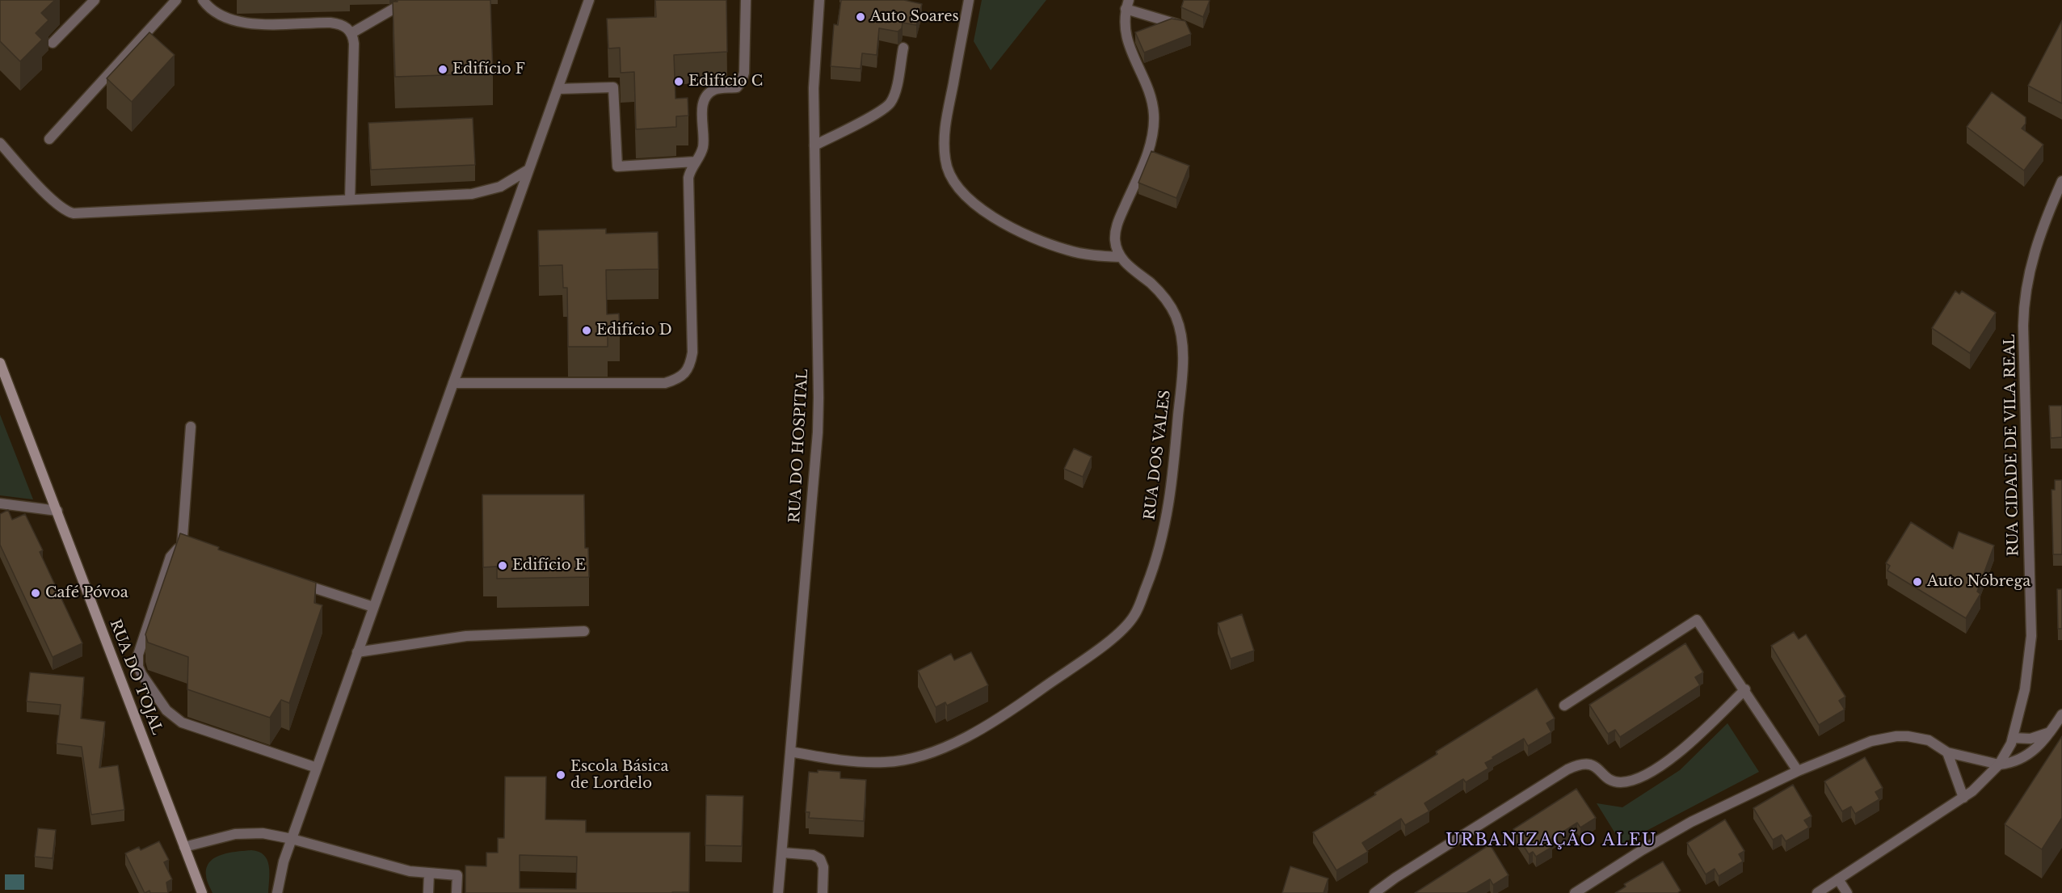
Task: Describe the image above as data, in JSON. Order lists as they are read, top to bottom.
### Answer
{
  "streets": {
    "main road": ["RUA DO TOJAL"],
    "street": ["RUA CIDADE DE VILA REAL", "RUA DO HOSPITAL", "RUA DOS VALES"]
  },
  "crossings": [
    ["RUA DO HOSPITAL", "RUA DOS VALES"]
  ],
  "districts": ["URBANIZAÇÃO ALEU"],
  "places": [
    "Auto Soares",
    "Edifício F",
    "Edifício C",
    "Edifício D",
    "Edifício E",
    "Auto Nóbrega",
    "Café Póvoa",
    "Escola Básica de Lordelo"
  ]
}
